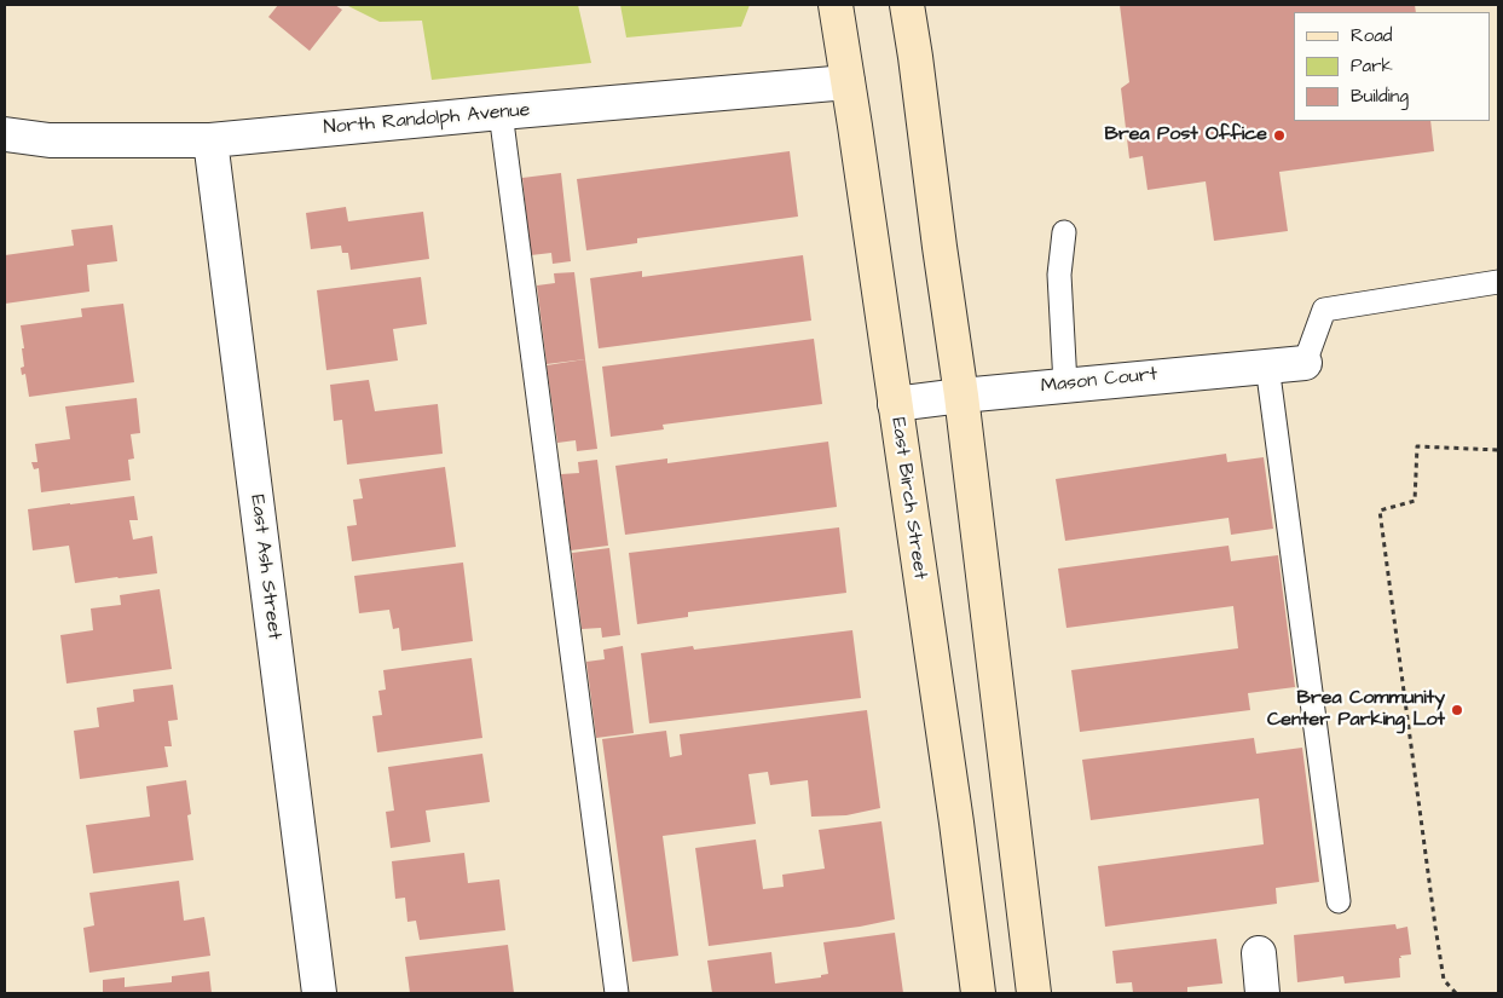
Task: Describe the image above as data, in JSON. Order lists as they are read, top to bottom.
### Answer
{
  "streets": {
    "street": [
      "North Randolph Avenue",
      "Mason Court",
      "East Birch Street",
      "East Ash Street"
    ]
  },
  "crossings": [
    ["North Randolph Avenue", "East Birch Street"],
    ["North Randolph Avenue", "East Ash Street"],
    ["Mason Court", "East Birch Street"]
  ],
  "places": ["Brea Post Office", "Brea Community Center Parking Lot"],
  "legend": ["Road", "Park", "Building"]
}
